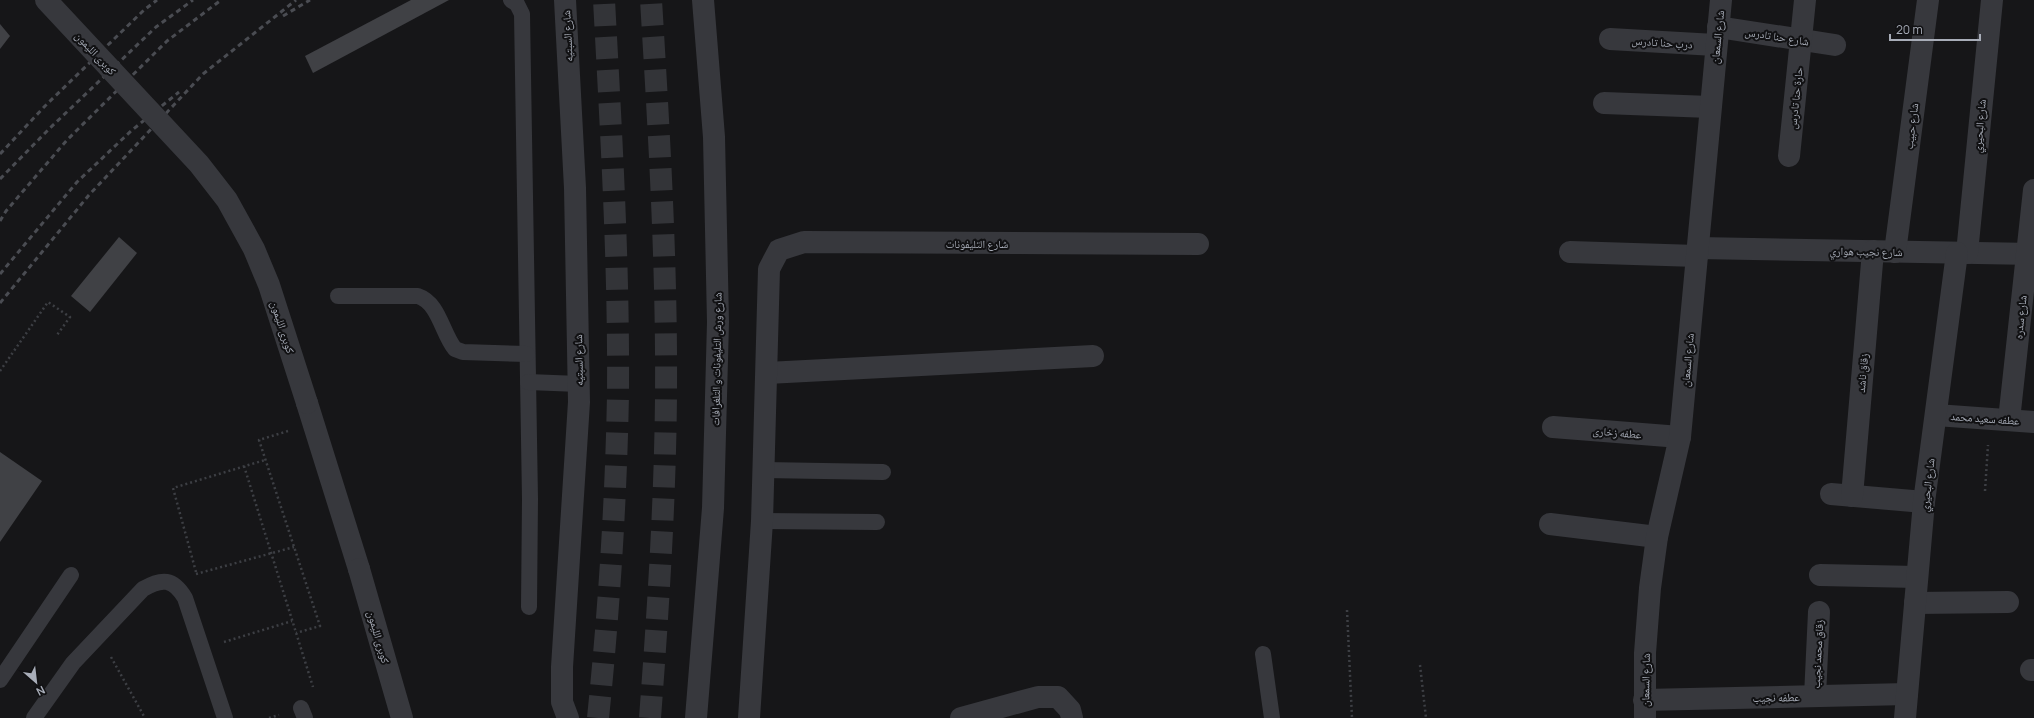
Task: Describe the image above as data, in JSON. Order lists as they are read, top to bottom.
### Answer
{
  "streets": {
    "street": [
      "شارع السبتيه",
      "شارع حنا تادرس",
      "شارع السمعان",
      "درب حنا تادرس",
      "كوبرى الليمون",
      "حارة حنا تادرس",
      "شارع حبيب",
      "شارع البحيري",
      "شارع التليفونات",
      "شارع نجيب هواري",
      "شارع سدره",
      "شارع ورش التليفونات و التلغرافات",
      "زقاق ناشد",
      "عطفه سعيد محمد",
      "عطفه زخارى",
      "زقاق محمد نجيب",
      "عطفه نجيب"
    ]
  },
  "crossings": [
    ["شارع حنا تادرس", "شارع السمعان"],
    ["شارع حنا تادرس", "درب حنا تادرس"],
    ["شارع حنا تادرس", "حارة حنا تادرس"],
    ["شارع السمعان", "درب حنا تادرس"],
    ["شارع السمعان", "شارع نجيب هواري"],
    ["شارع السمعان", "عطفه زخارى"],
    ["شارع السمعان", "عطفه نجيب"],
    ["شارع حبيب", "شارع نجيب هواري"],
    ["شارع البحيري", "شارع نجيب هواري"],
    ["شارع البحيري", "عطفه سعيد محمد"],
    ["شارع البحيري", "عطفه نجيب"],
    ["شارع نجيب هواري", "شارع سدره"],
    ["شارع نجيب هواري", "زقاق ناشد"],
    ["شارع سدره", "عطفه سعيد محمد"],
    ["زقاق محمد نجيب", "عطفه نجيب"]
  ],
  "scale_bar": "20 m",
  "north": "bottom right"
}
